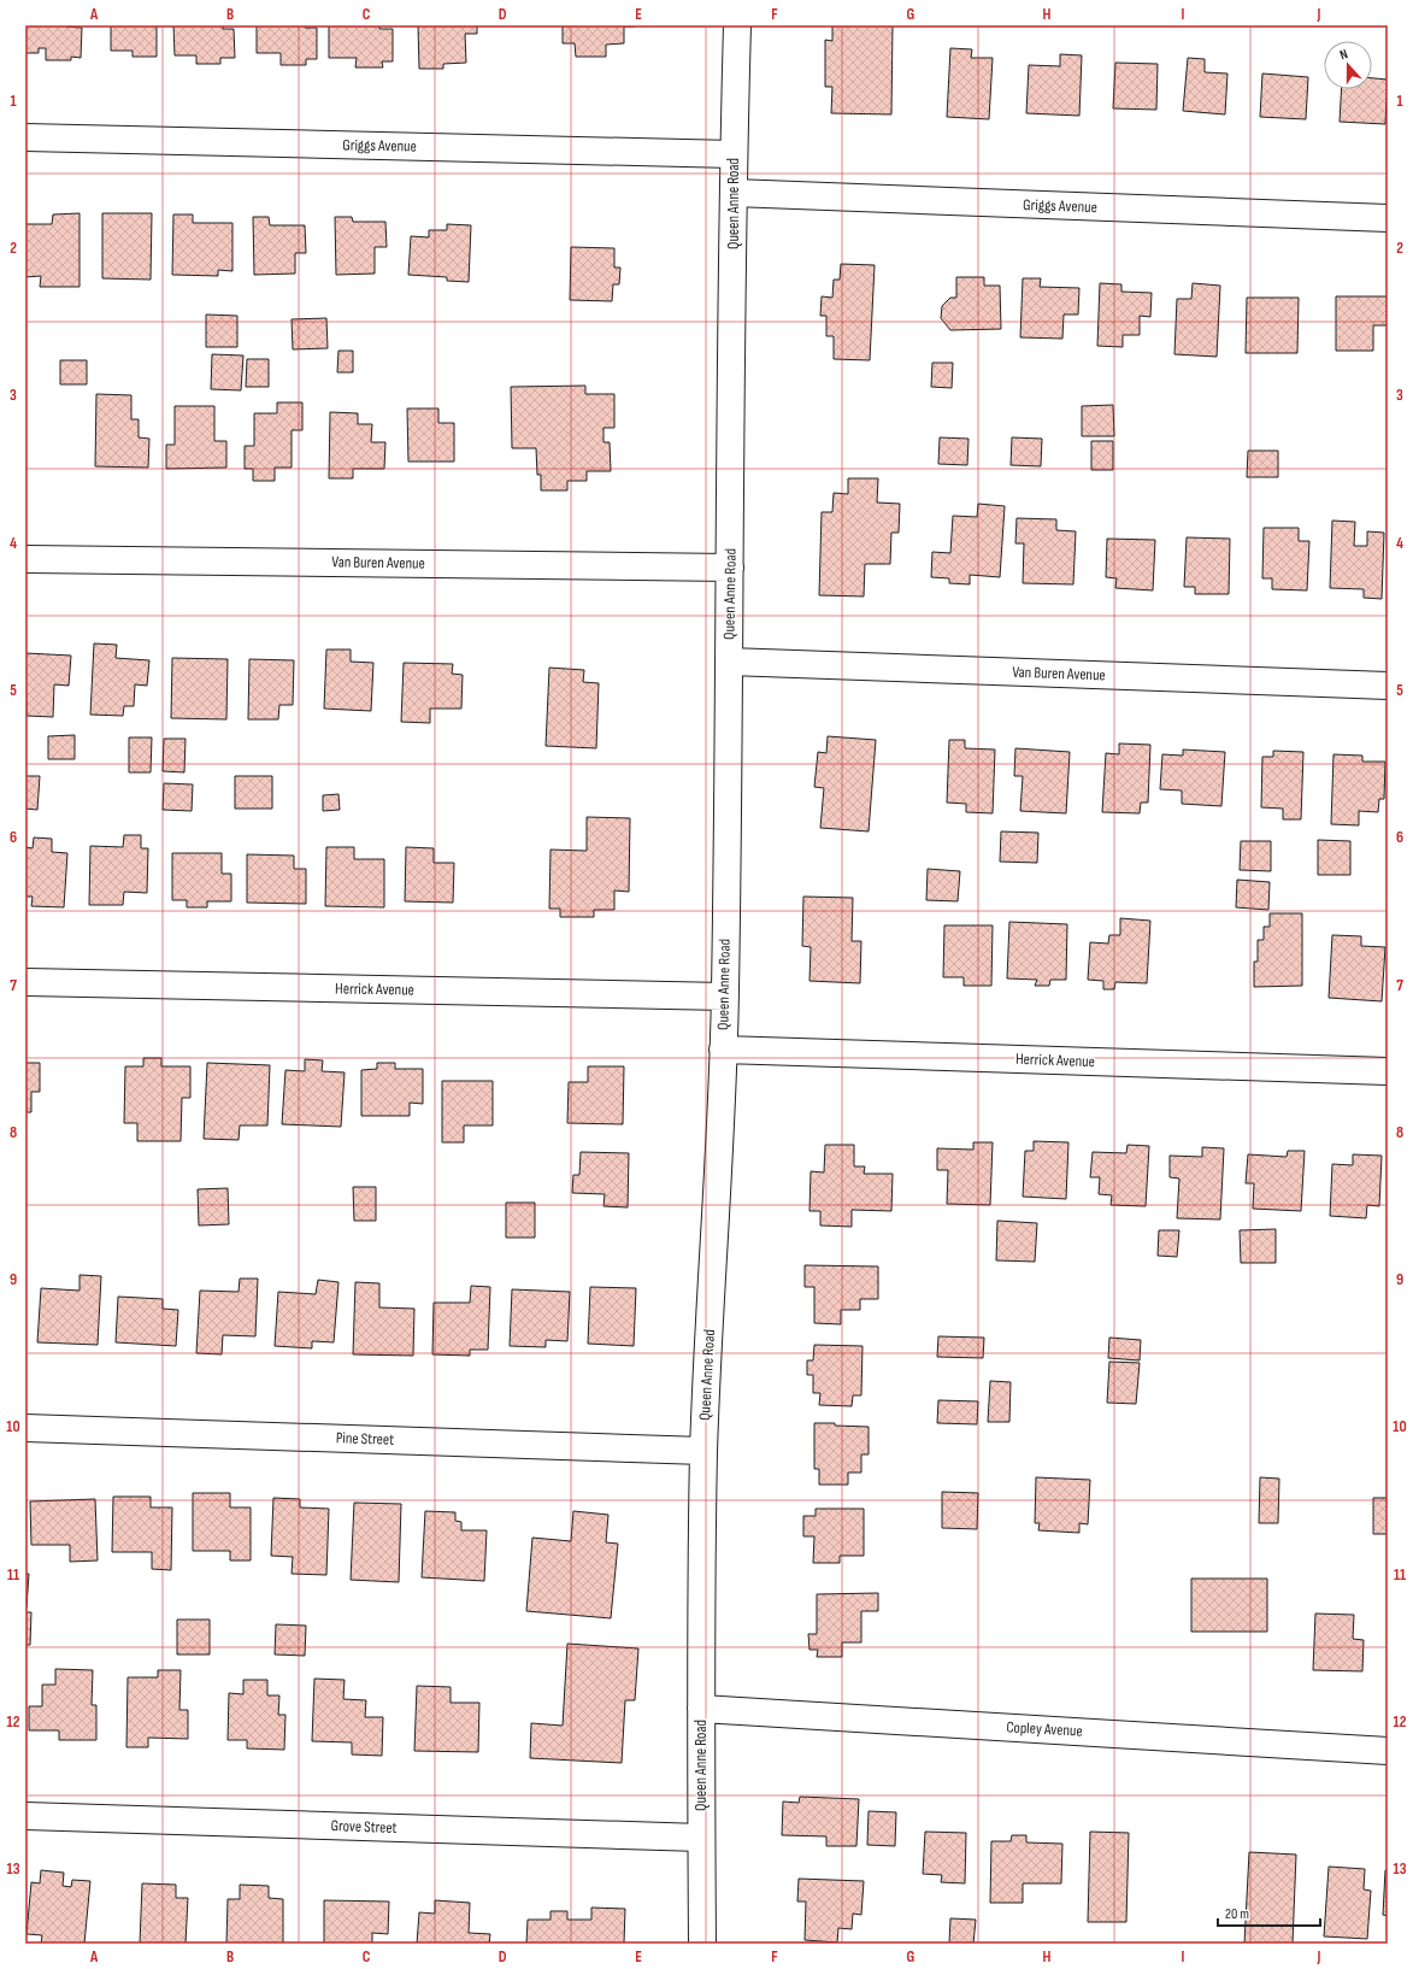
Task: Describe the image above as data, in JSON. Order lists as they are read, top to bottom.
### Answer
{
  "streets": {
    "street": [
      "Griggs Avenue",
      "Queen Anne Road",
      "Van Buren Avenue",
      "Herrick Avenue",
      "Pine Street",
      "Copley Avenue",
      "Grove Street"
    ]
  },
  "crossings": [
    ["Griggs Avenue", "Queen Anne Road"],
    ["Queen Anne Road", "Van Buren Avenue"],
    ["Queen Anne Road", "Herrick Avenue"],
    ["Queen Anne Road", "Pine Street"],
    ["Queen Anne Road", "Copley Avenue"],
    ["Queen Anne Road", "Grove Street"]
  ],
  "scale_bar": "20 m",
  "north": "top",
  "grid": {
    "columns": [
      "A",
      "B",
      "C",
      "D",
      "E",
      "F",
      "G",
      "H",
      "I",
      "J"
    ],
    "rows": [
      "1",
      "2",
      "3",
      "4",
      "5",
      "6",
      "7",
      "8",
      "9",
      "10",
      "11",
      "12",
      "13"
    ]
  }
}
